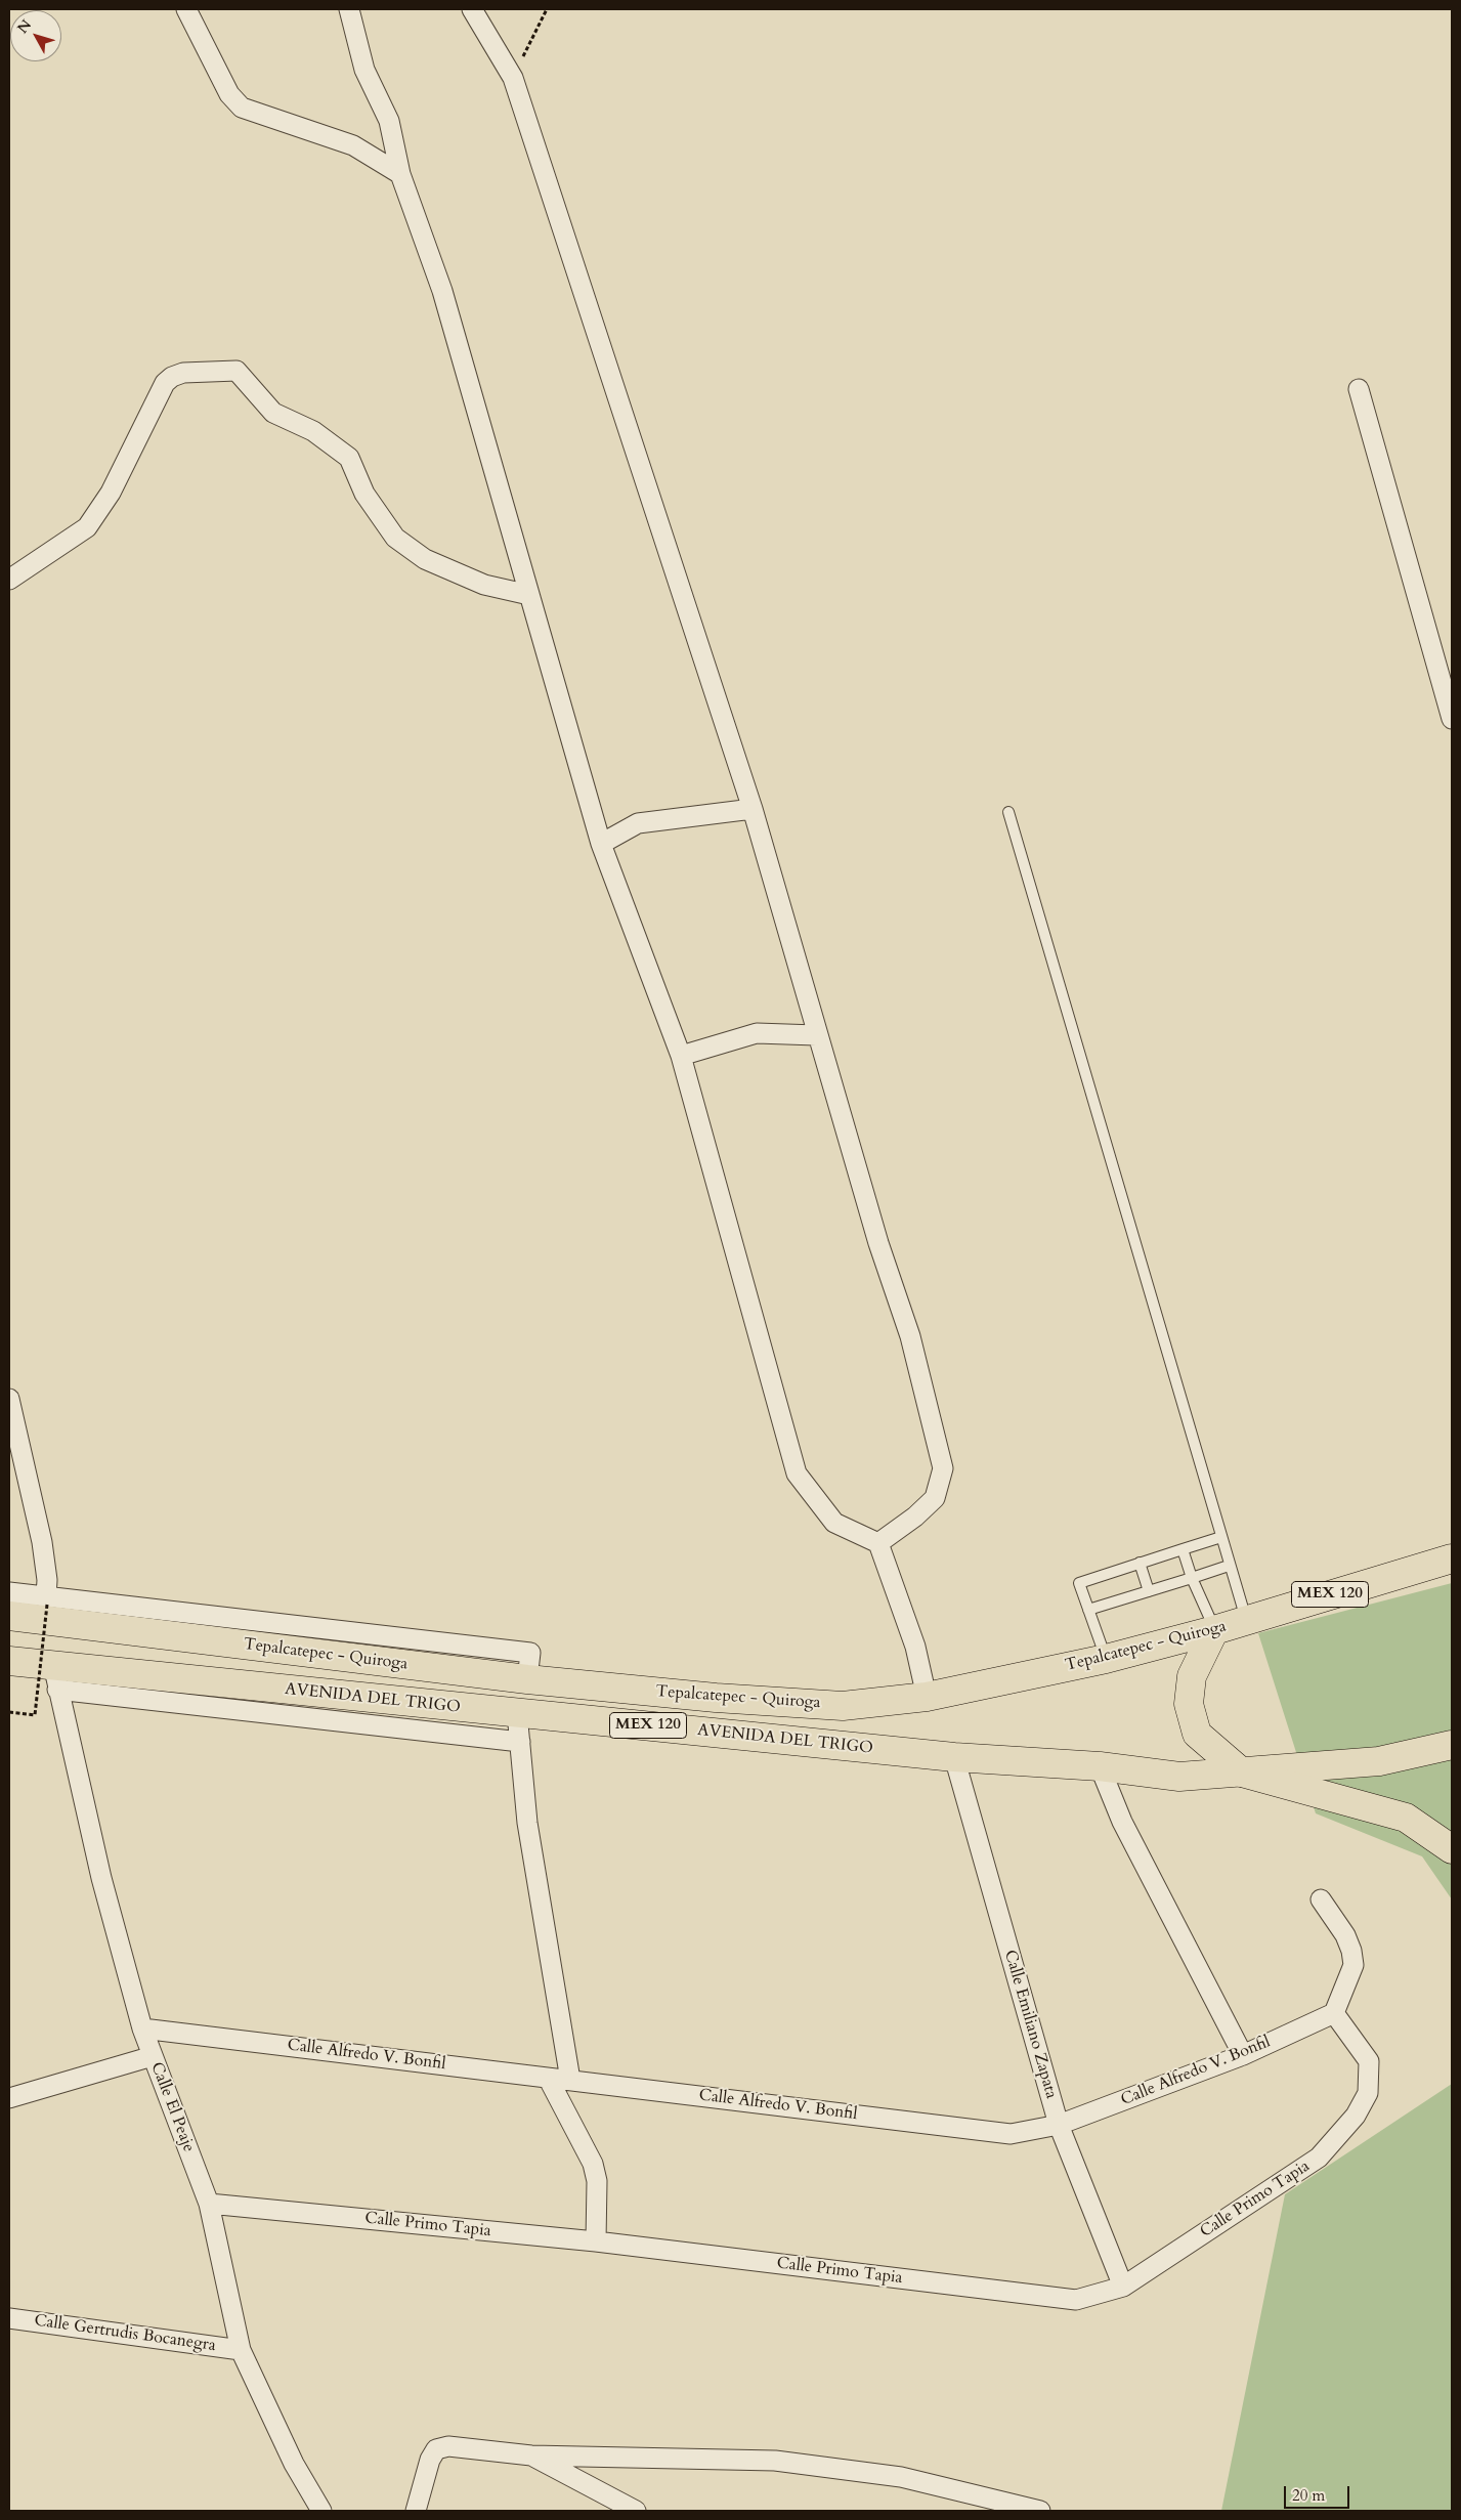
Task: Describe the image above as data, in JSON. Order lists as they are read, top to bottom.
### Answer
{
  "streets": {
    "main road": ["MEX 120", "Tepalcatepec - Quiroga", "AVENIDA DEL TRIGO"],
    "street": [
      "Calle Emiliano Zapata",
      "Calle Alfredo V. Bonfil",
      "Calle El Peaje",
      "Calle Primo Tapia",
      "Calle Gertrudis Bocanegra"
    ]
  },
  "crossings": [
    ["MEX 120", "AVENIDA DEL TRIGO"],
    ["MEX 120", "Calle El Peaje"],
    ["AVENIDA DEL TRIGO", "Calle Emiliano Zapata"],
    ["AVENIDA DEL TRIGO", "Calle El Peaje"],
    ["Calle Emiliano Zapata", "Calle Alfredo V. Bonfil"],
    ["Calle Emiliano Zapata", "Calle Primo Tapia"],
    ["Calle Alfredo V. Bonfil", "Calle El Peaje"],
    ["Calle Alfredo V. Bonfil", "Calle Primo Tapia"],
    ["Calle El Peaje", "Calle Primo Tapia"],
    ["Calle El Peaje", "Calle Gertrudis Bocanegra"]
  ],
  "scale_bar": "20 m",
  "north": "top left"
}
